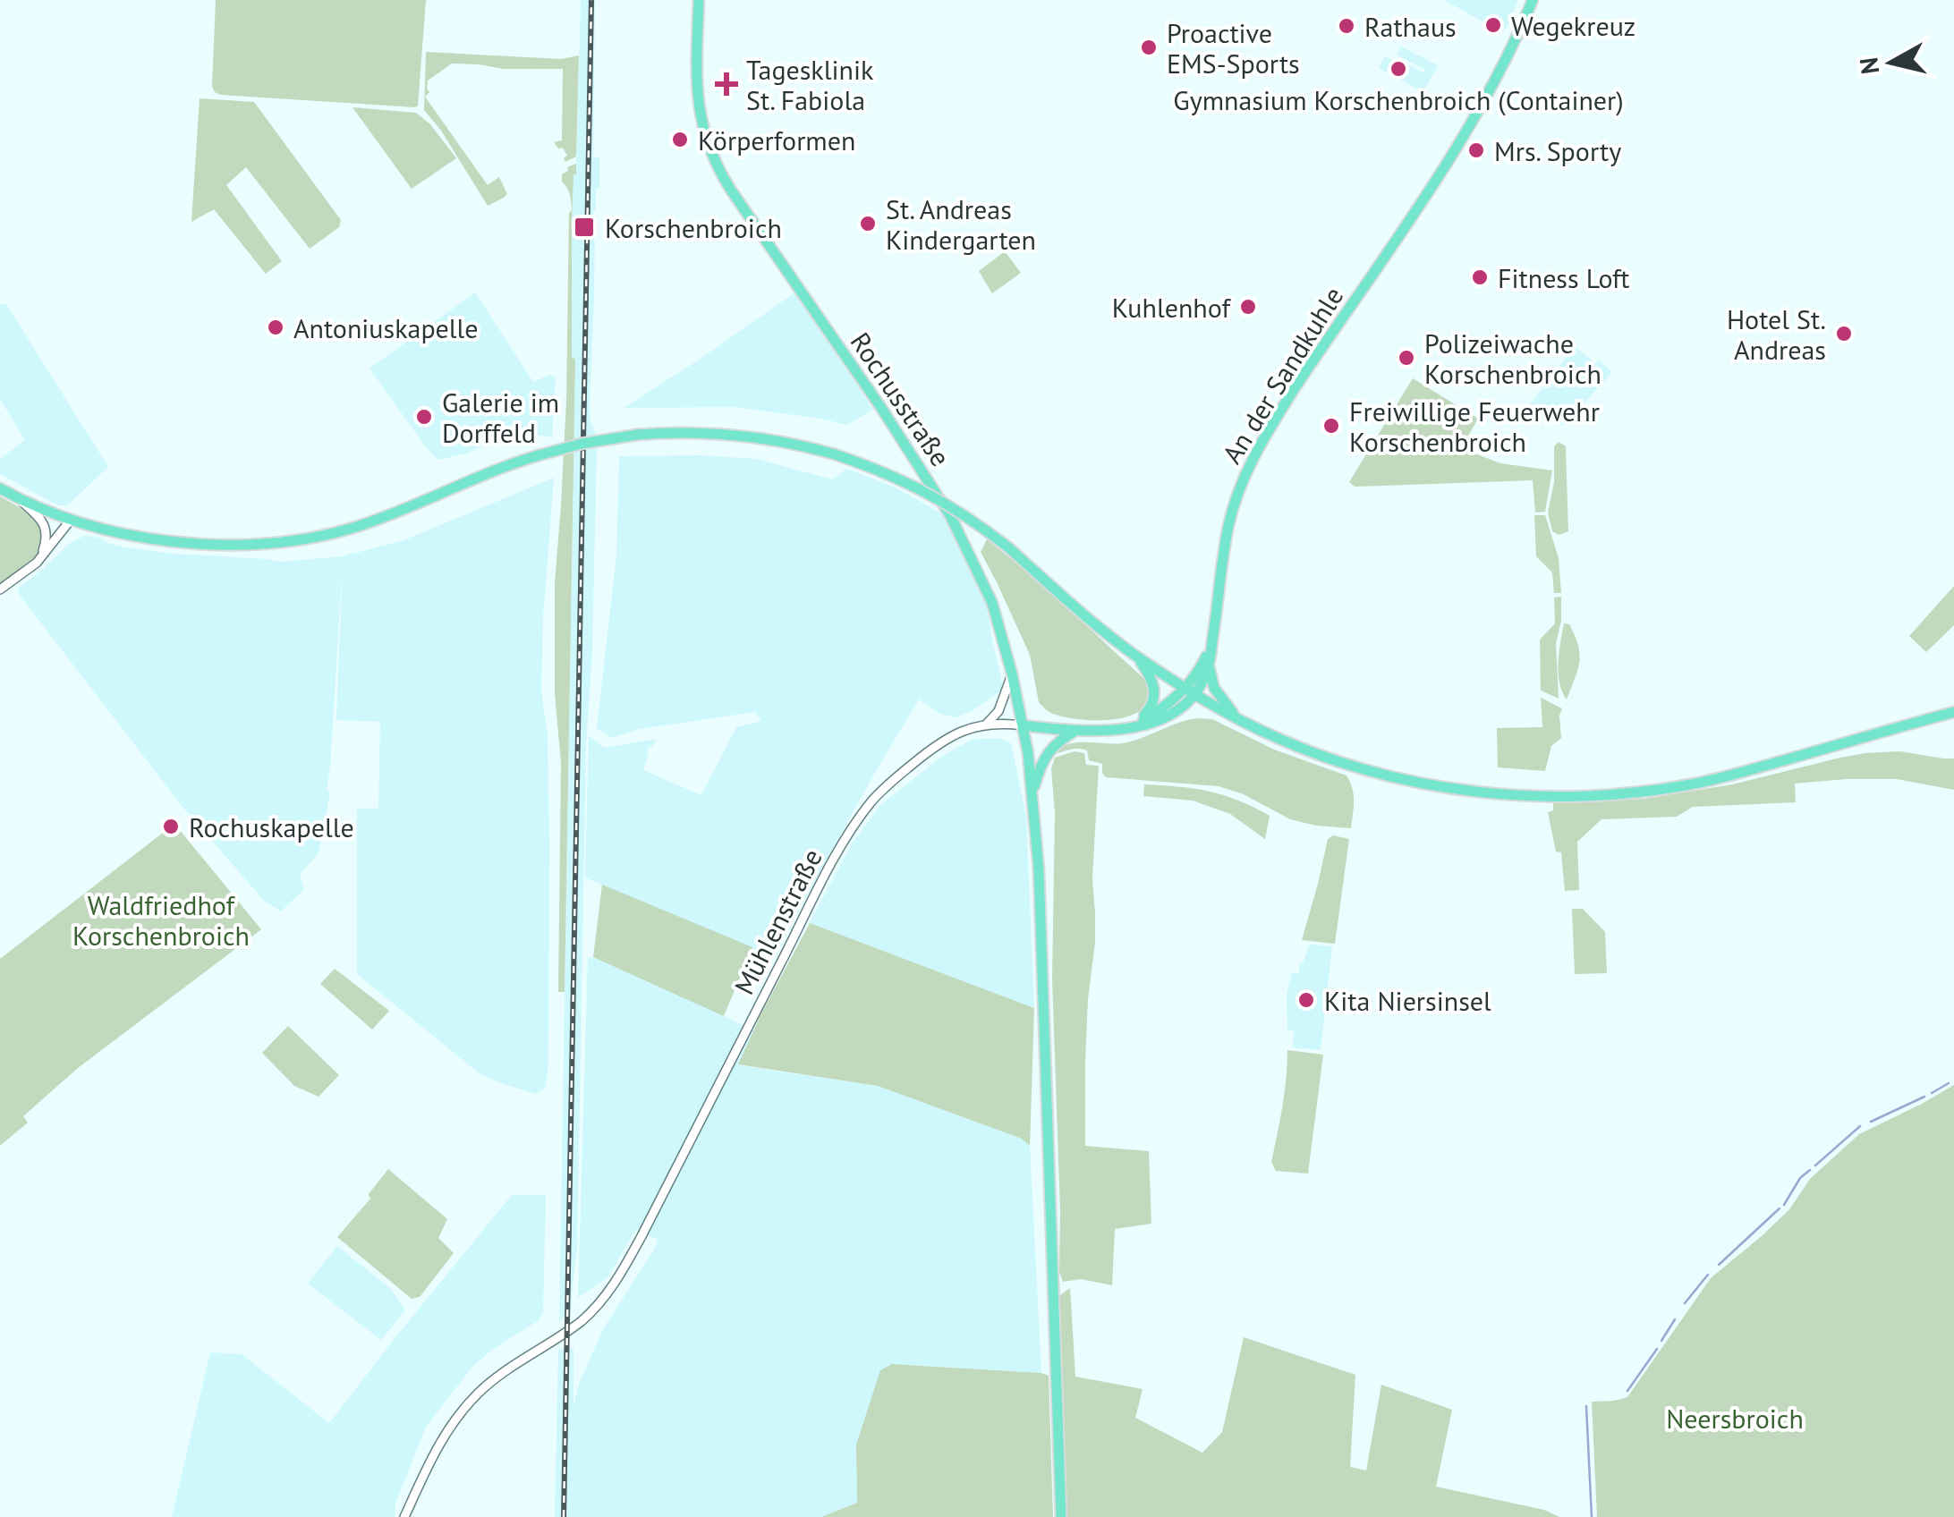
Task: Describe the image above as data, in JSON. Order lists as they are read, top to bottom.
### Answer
{
  "streets": {
    "main road": ["An der Sandkuhle", "Rochusstraße", "Mühlenstraße"]
  },
  "crossings": [
    ["An der Sandkuhle", "Mühlenstraße"],
    ["Rochusstraße", "Mühlenstraße"]
  ],
  "parks": ["Waldfriedhof Korschenbroich", "Neersbroich"],
  "places": {
    "other": [
      "Wegekreuz",
      "Rathaus",
      "Proactive EMS-Sports",
      "Gymnasium Korschenbroich (Container)",
      "Körperformen",
      "Mrs. Sporty",
      "St. Andreas Kindergarten",
      "Fitness Loft",
      "Kuhlenhof",
      "Antoniuskapelle",
      "Hotel St. Andreas",
      "Polizeiwache Korschenbroich",
      "Galerie im Dorffeld",
      "Freiwillige Feuerwehr Korschenbroich",
      "Rochuskapelle",
      "Kita Niersinsel"
    ],
    "health": ["Tagesklinik St. Fabiola"],
    "transit": ["Korschenbroich"]
  },
  "north": "left"
}
